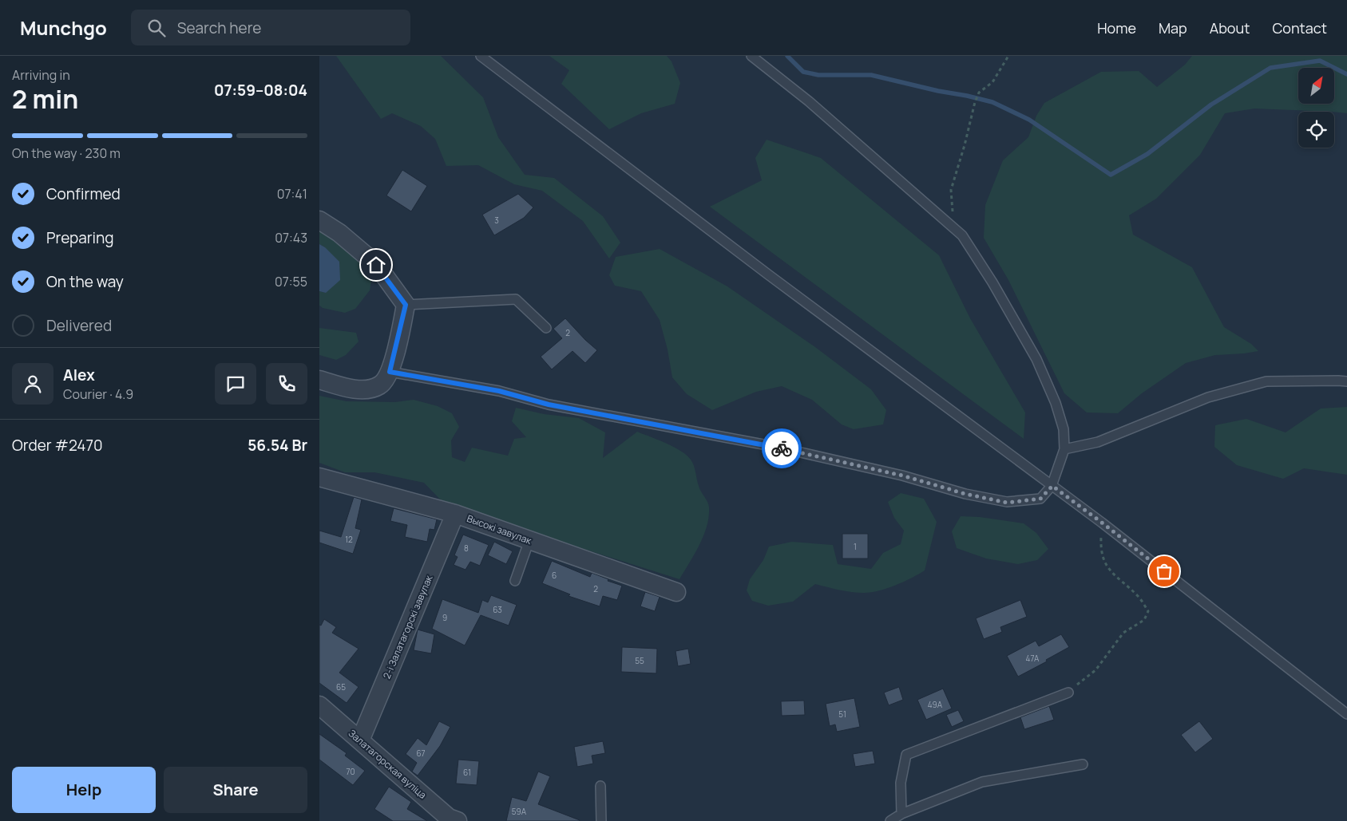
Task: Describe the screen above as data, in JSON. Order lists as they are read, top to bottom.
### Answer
{
  "streets": {
    "street": ["Высокі завулак", "2-і Залатагорскі завулак", "Залатагорская вуліца"]
  },
  "crossings": [
    ["Высокі завулак", "2-і Залатагорскі завулак"],
    ["2-і Залатагорскі завулак", "Залатагорская вуліца"]
  ],
  "house_numbers": [
    "3",
    "2",
    "12",
    "1",
    "8",
    "6",
    "2",
    "63",
    "9",
    "47А",
    "55",
    "65",
    "49А",
    "51",
    "67",
    "70",
    "61",
    "59А"
  ],
  "north": "top right",
  "page": {
    "header": "Munchgo",
    "search": "Search here",
    "nav": [
      "Home",
      "Map",
      "About",
      "Contact"
    ],
    "heading": ["2 min", "Arriving in", "07:59–08:04"],
    "panel": [
      "Alex",
      "Courier · 4.9",
      "Order #2470",
      "56.54 Br"
    ],
    "bar": "On the way · 230 m",
    "list": [
      ["Confirmed", "07:41"],
      ["Preparing", "07:43"],
      ["On the way", "07:55"],
      "Delivered"
    ],
    "buttons": ["Help", "Share"]
  }
}
